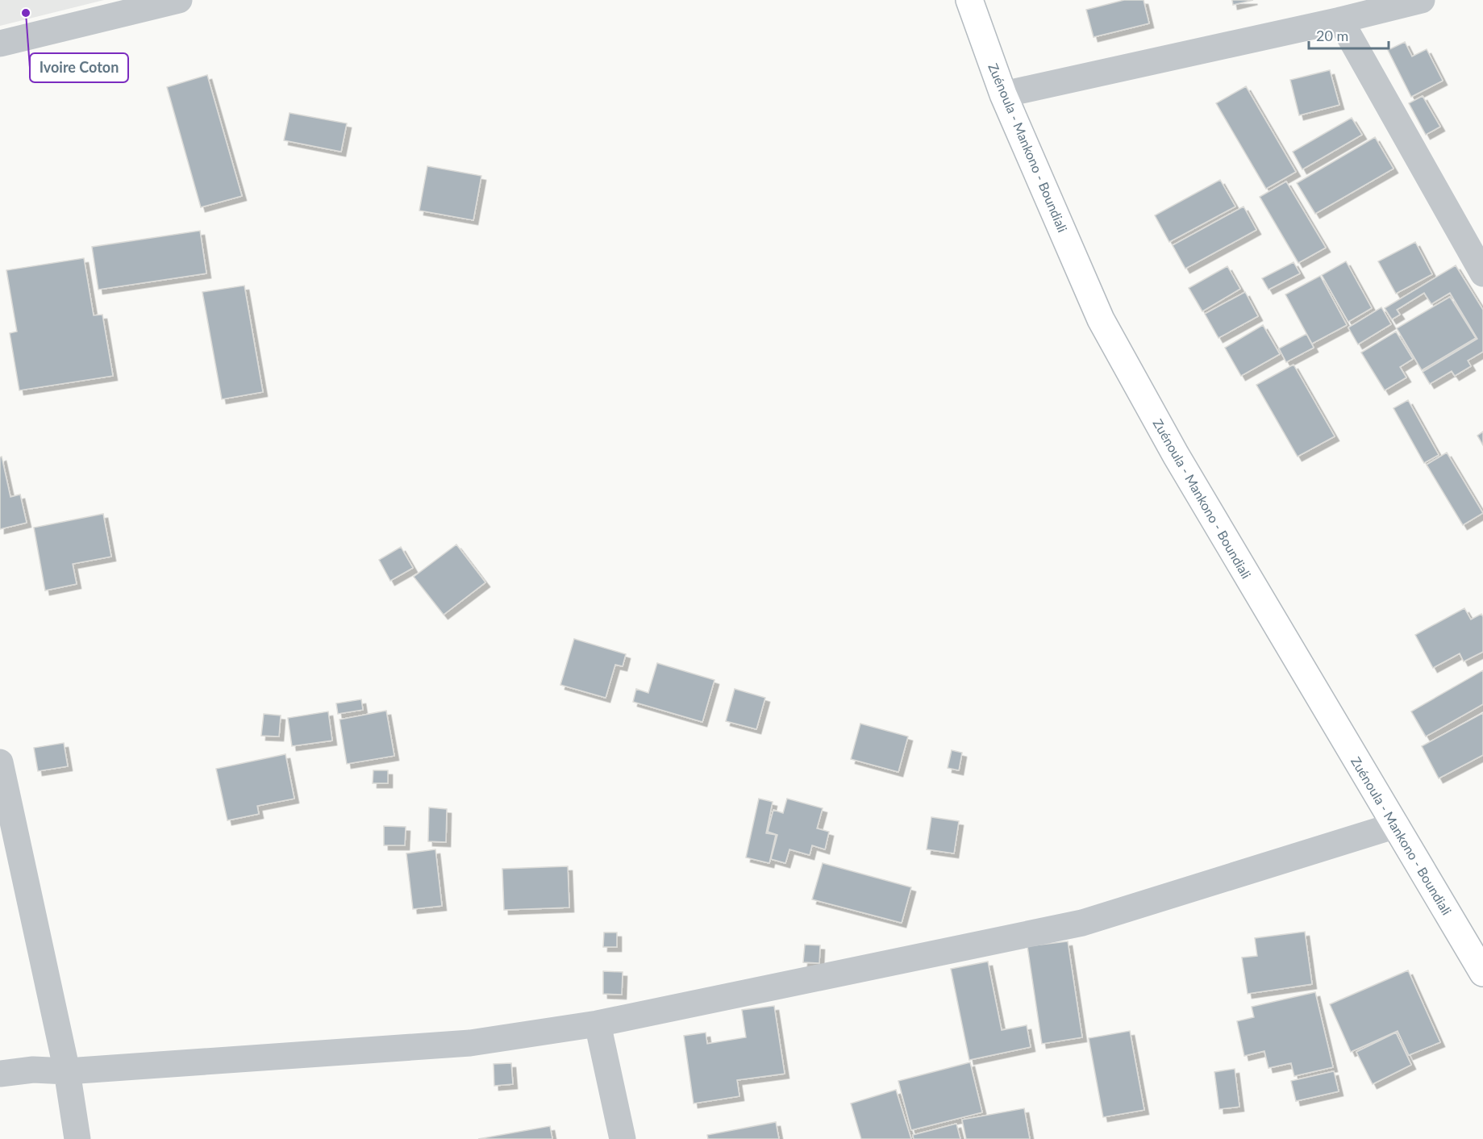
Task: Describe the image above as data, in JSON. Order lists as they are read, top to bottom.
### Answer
{
  "streets": {
    "main road": ["Zuénoula - Mankono - Boundiali"]
  },
  "places": ["Ivoire Coton"],
  "scale_bar": "20 m"
}
